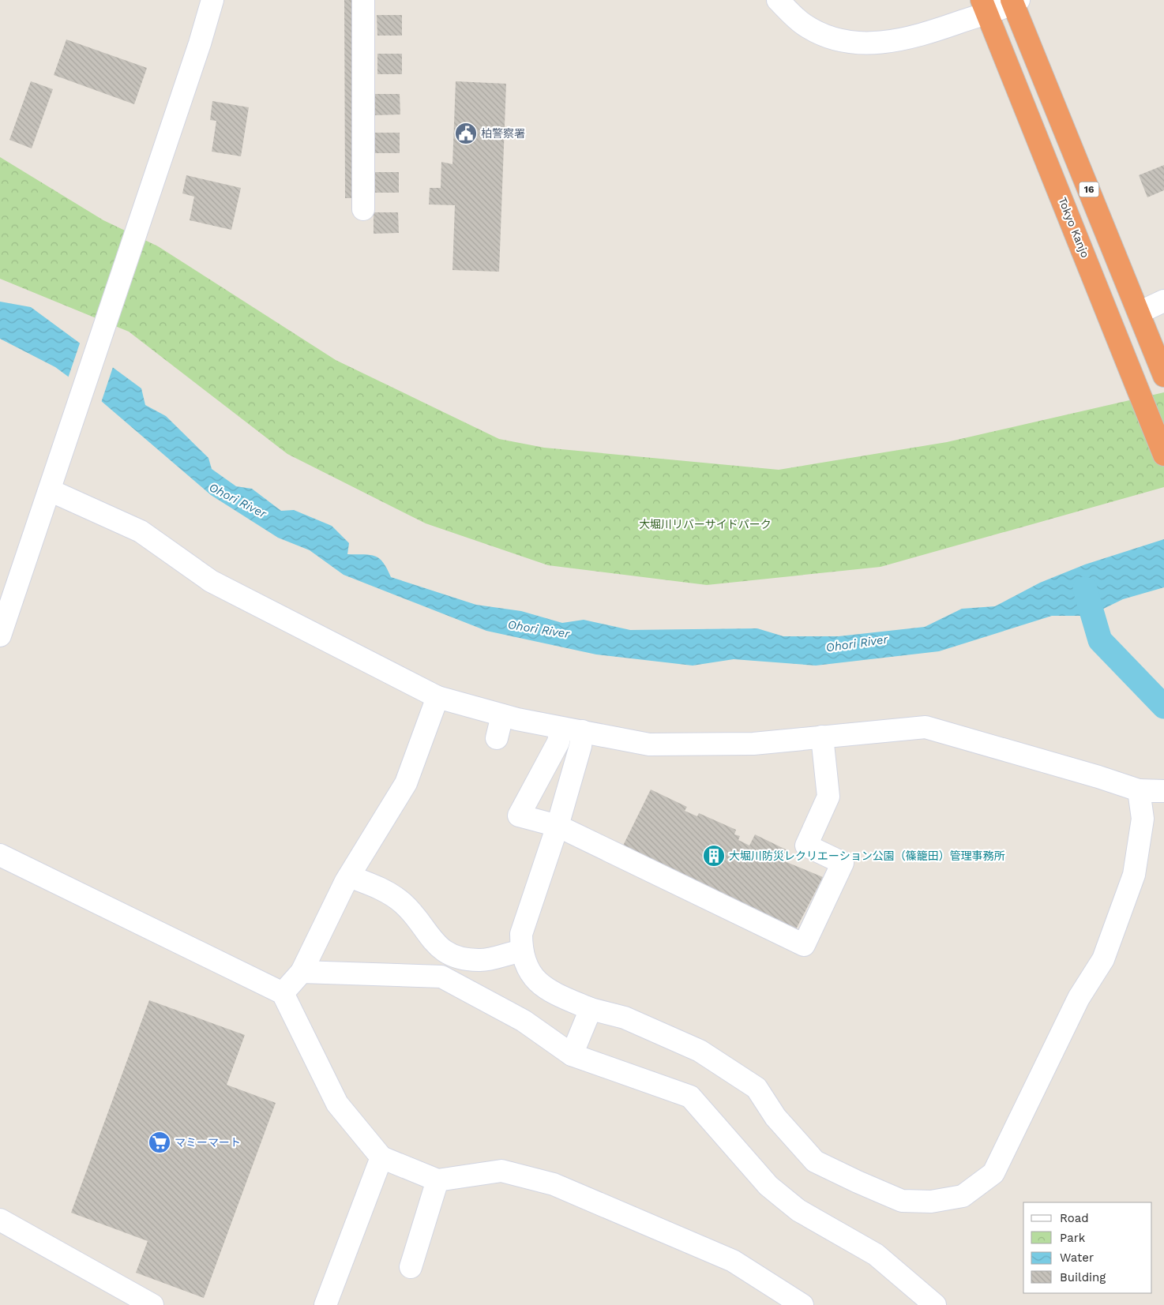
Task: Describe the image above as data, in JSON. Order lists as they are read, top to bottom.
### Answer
{
  "streets": {
    "highway": ["16", "Tokyo Kanjo"]
  },
  "water": ["Ohori River"],
  "parks": ["大堀川リバーサイドパーク"],
  "places": {
    "public building": ["柏警察署"],
    "building": ["大堀川防災レクリエーション公園（篠籠田）管理事務所"],
    "supermarket": ["マミーマート"]
  },
  "legend": [
    "Road",
    "Park",
    "Water",
    "Building"
  ]
}
